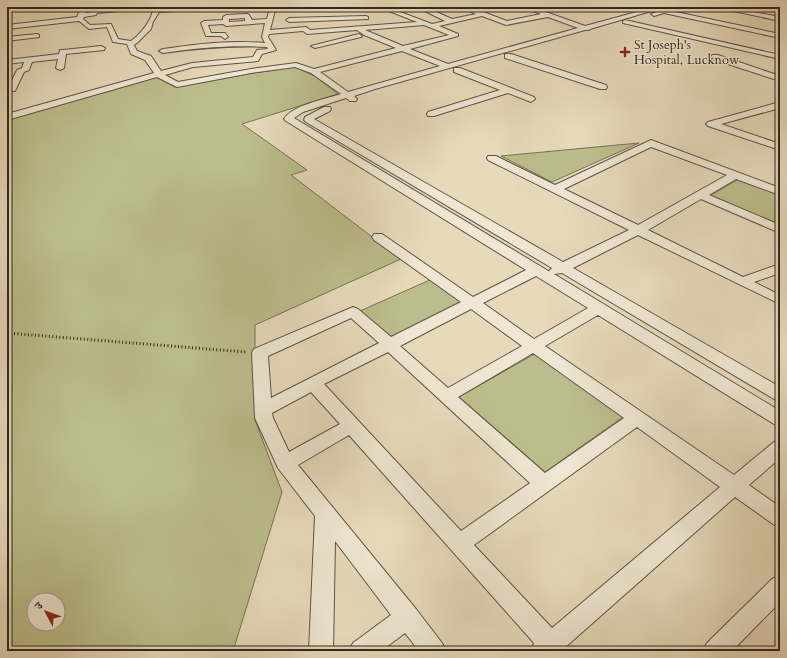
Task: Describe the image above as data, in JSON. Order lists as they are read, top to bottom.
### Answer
{
  "places": {
    "health": ["St Joseph's Hospital, Lucknow"]
  },
  "north": "top left"
}
